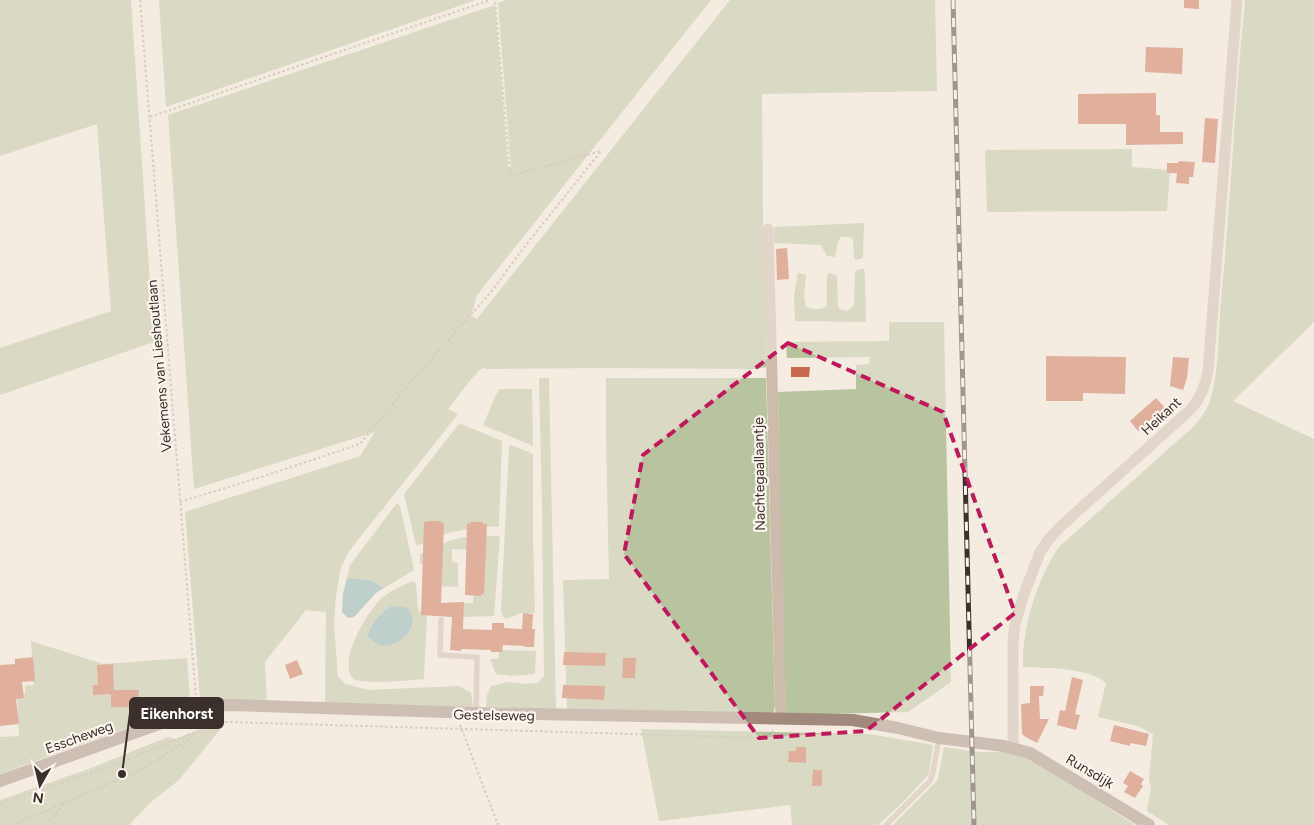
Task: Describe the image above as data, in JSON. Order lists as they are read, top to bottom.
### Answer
{
  "streets": {
    "street": [
      "Heikant",
      "Nachtegaallaantje",
      "Gestelseweg",
      "Esscheweg",
      "Runsdijk"
    ],
    "path": ["Vekemens van Lieshoutlaan"]
  },
  "crossings": [
    ["Vekemens van Lieshoutlaan", "Gestelseweg"],
    ["Vekemens van Lieshoutlaan", "Esscheweg"],
    ["Heikant", "Gestelseweg"],
    ["Heikant", "Runsdijk"],
    ["Nachtegaallaantje", "Gestelseweg"],
    ["Gestelseweg", "Esscheweg"],
    ["Gestelseweg", "Runsdijk"]
  ],
  "places": ["Eikenhorst"],
  "north": "bottom"
}
